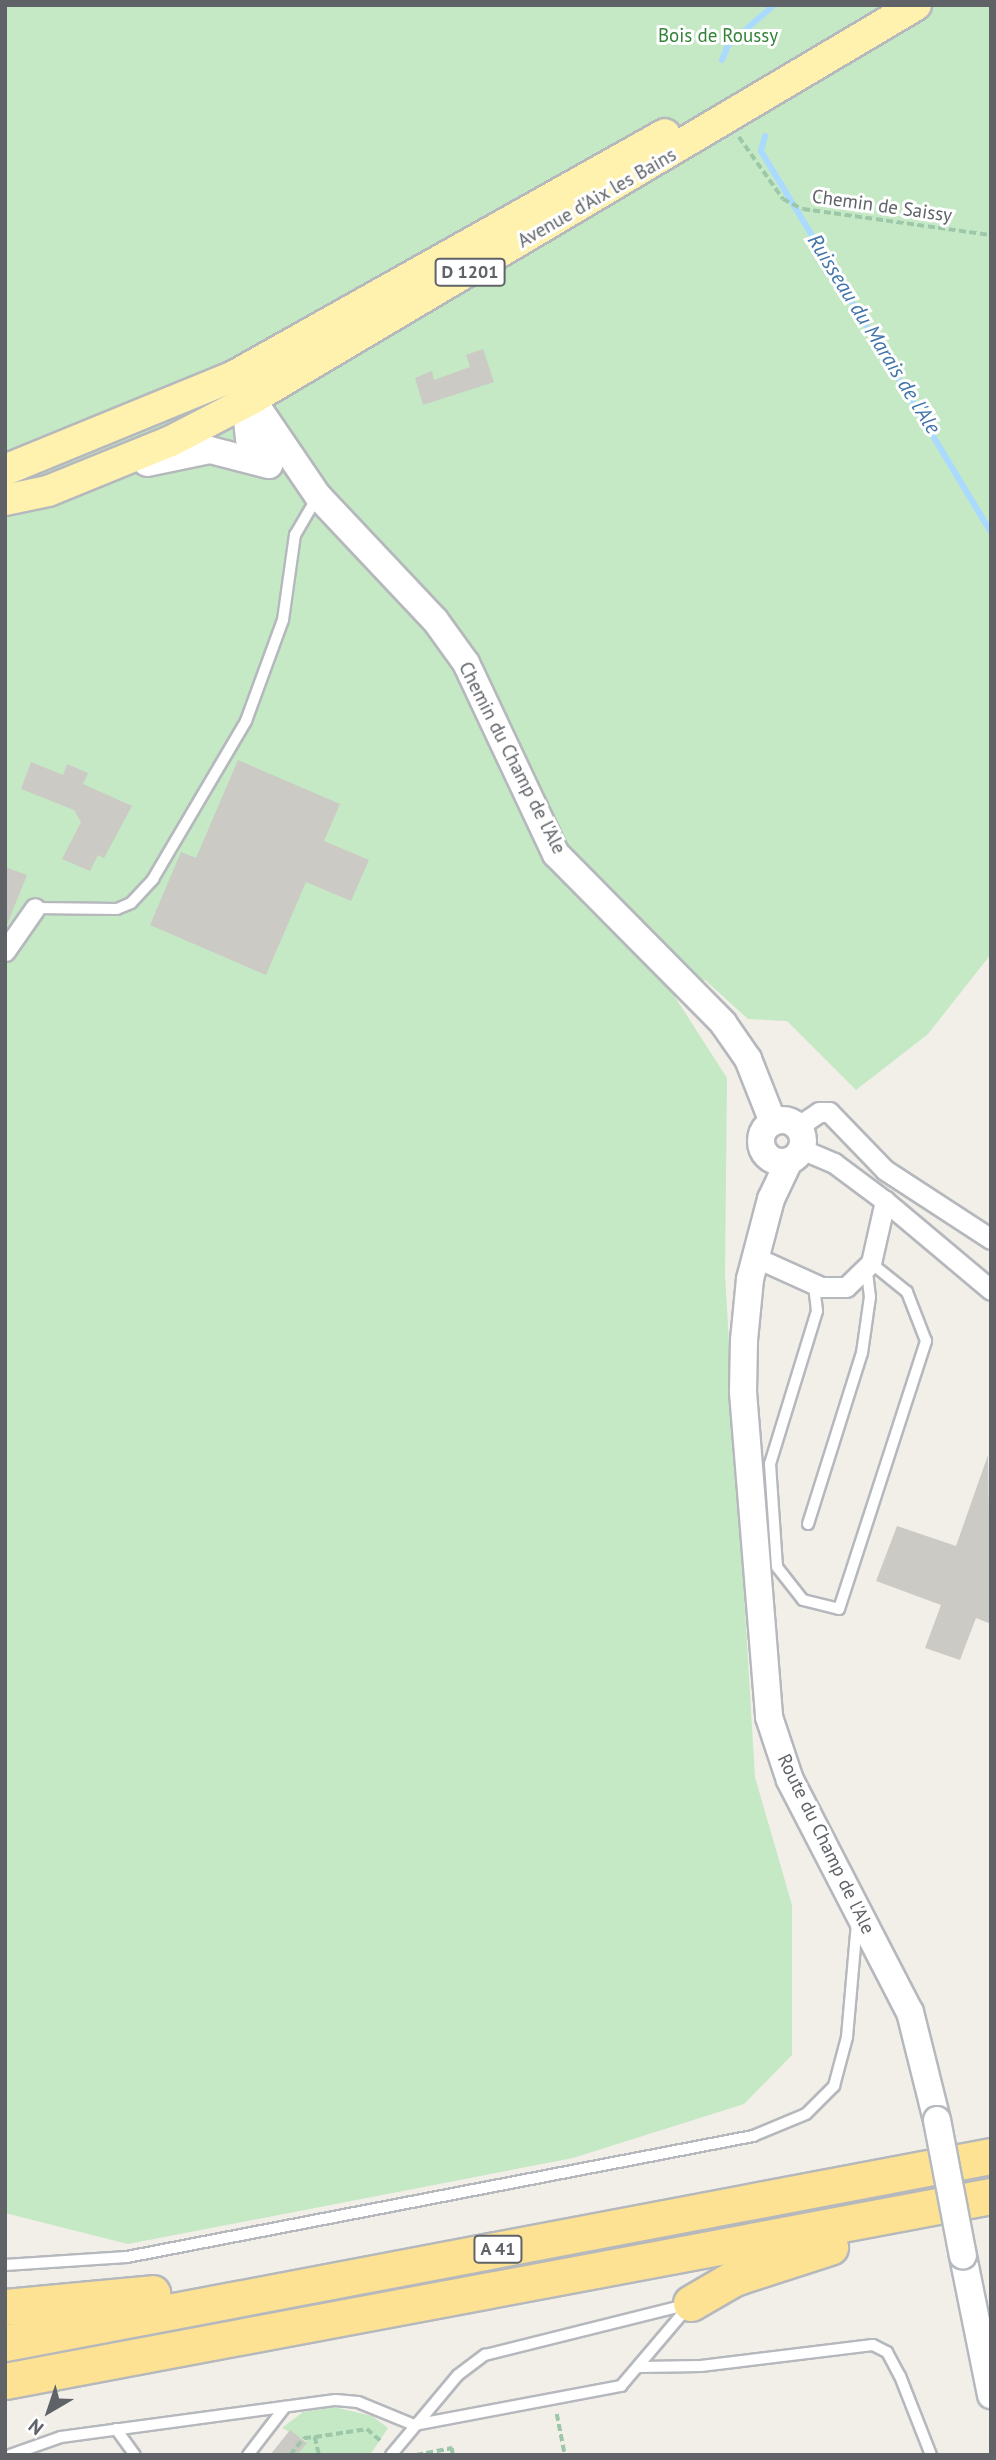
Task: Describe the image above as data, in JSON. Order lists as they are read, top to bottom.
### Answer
{
  "streets": {
    "highway": ["A 41"],
    "main road": ["Avenue d'Aix les Bains", "D 1201"],
    "street": ["Chemin du Champ de l'Ale", "Route du Champ de l'Ale"],
    "path": ["Chemin de Saissy"]
  },
  "crossings": [
    ["Avenue d'Aix les Bains", "Chemin de Saissy"],
    ["Chemin du Champ de l'Ale", "Route du Champ de l'Ale"]
  ],
  "water": ["Ruisseau du Marais de l'Ale"],
  "parks": ["Bois de Roussy"],
  "north": "bottom left"
}
